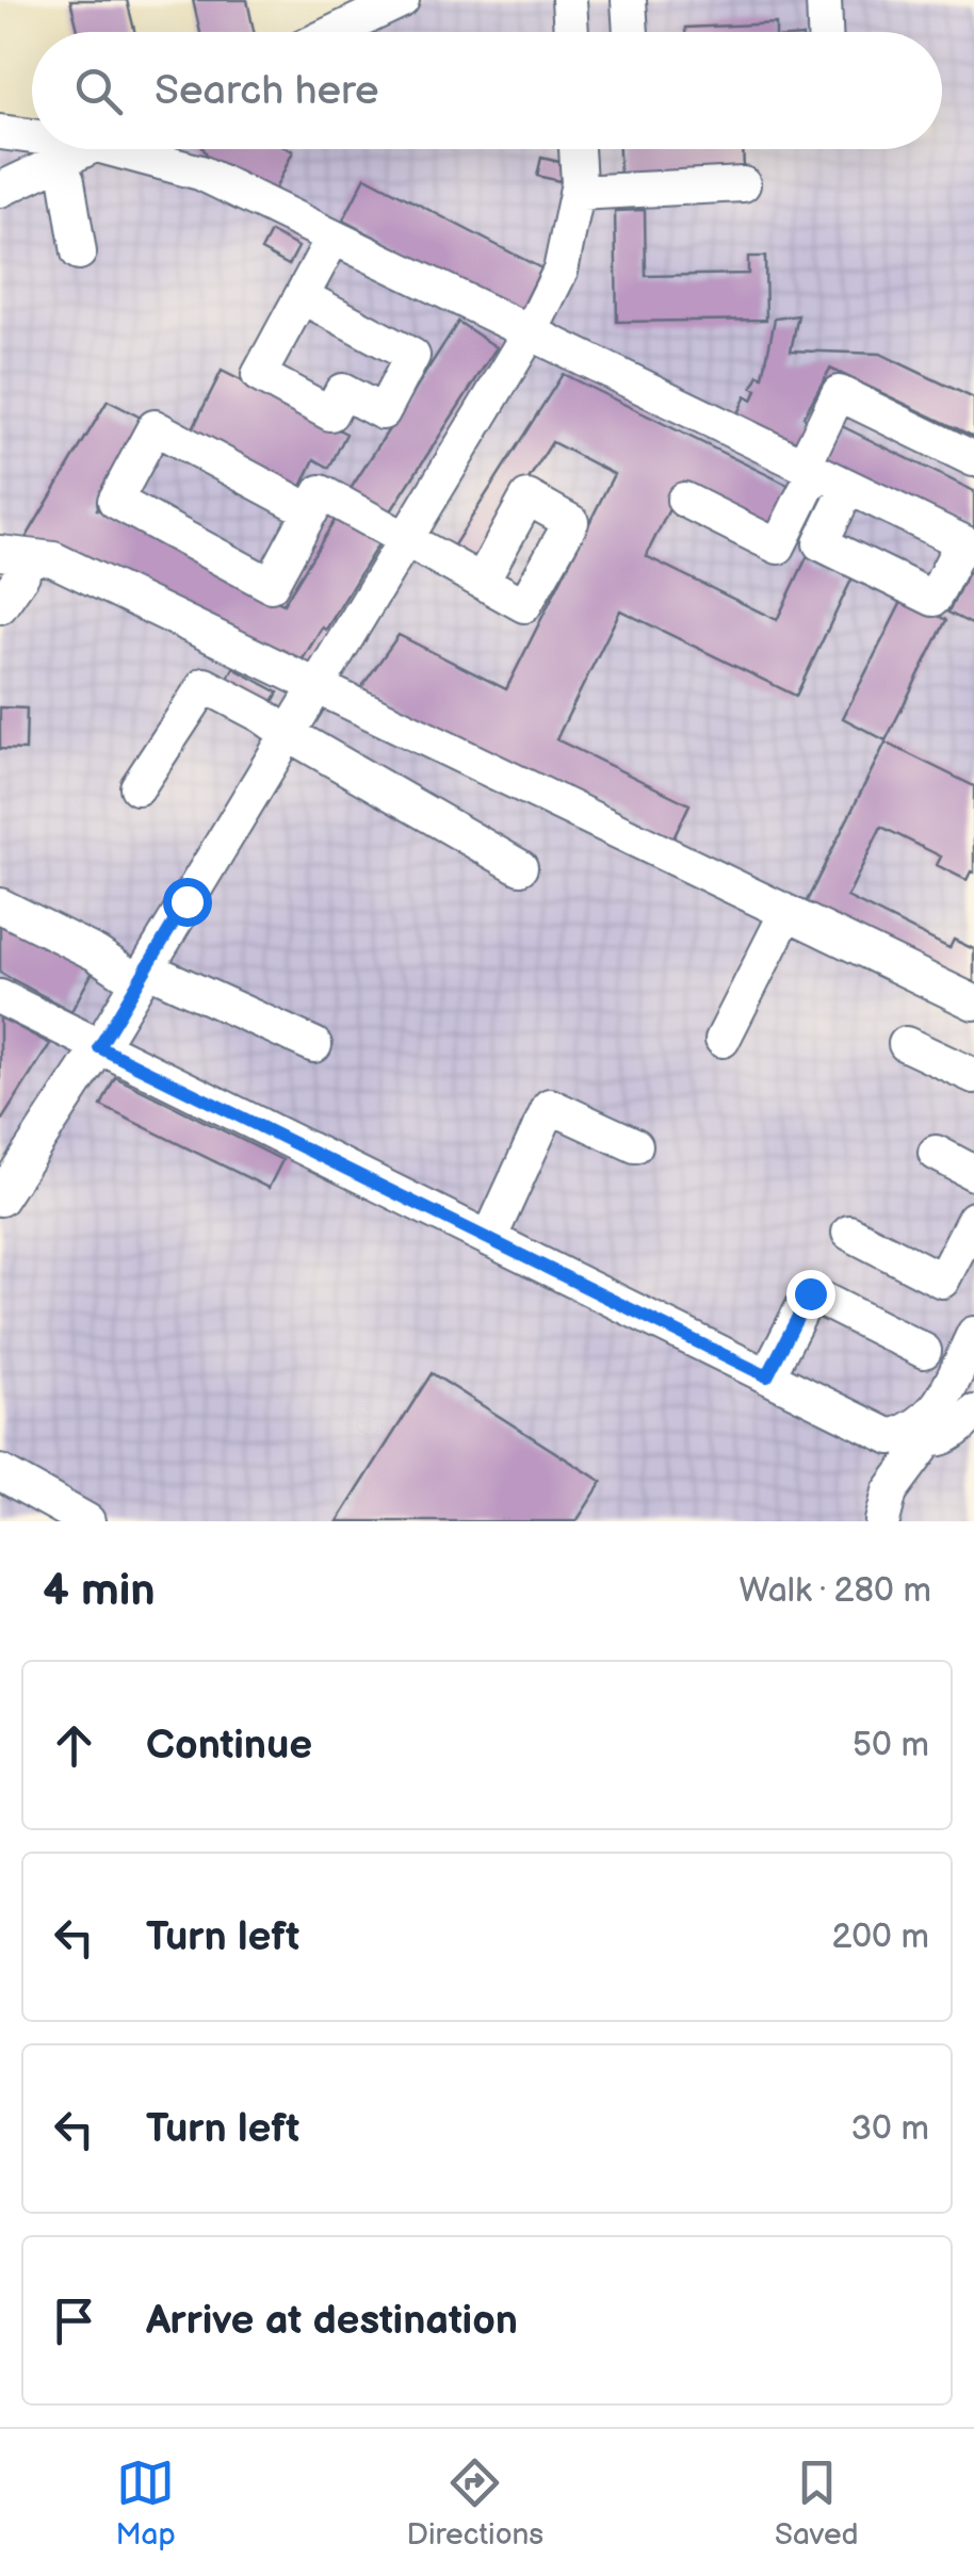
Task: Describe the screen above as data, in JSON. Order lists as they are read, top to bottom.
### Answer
{
  "page": {
    "search": "Search here",
    "heading": ["4 min", "Walk · 280 m"],
    "list": [
      ["Continue", "50 m"],
      ["Turn left", "200 m"],
      ["Turn left", "30 m"],
      "Arrive at destination"
    ],
    "nav": ["Map", "Directions", "Saved"]
  }
}
